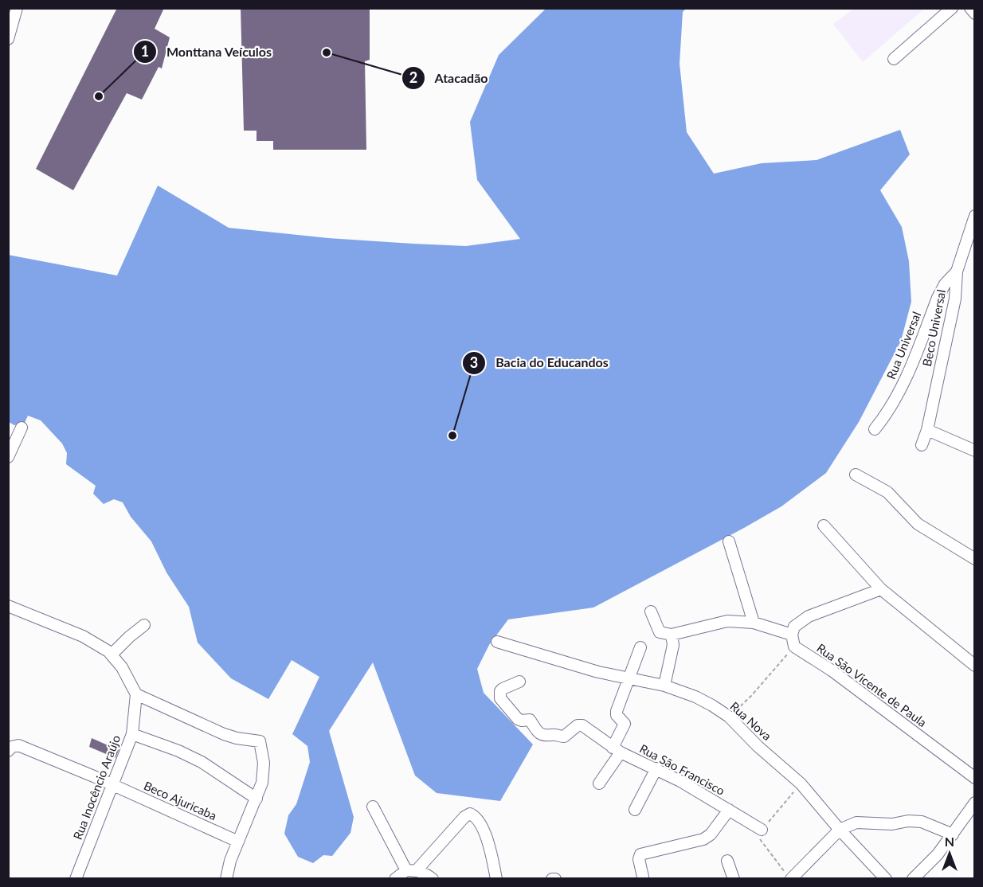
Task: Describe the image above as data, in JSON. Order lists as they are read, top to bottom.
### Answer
{
  "streets": {
    "street": [
      "Beco Universal",
      "Rua Universal",
      "Rua São Vicente de Paula",
      "Rua Nova",
      "Rua São Francisco",
      "Rua Inocêncio Araújo",
      "Beco Ajuricaba"
    ]
  },
  "crossings": [
    ["Beco Universal", "Rua Universal"],
    ["Rua Inocêncio Araújo", "Beco Ajuricaba"]
  ],
  "places": ["Atacadão", "Monttana Veículos", "Bacia do Educandos"],
  "north": "top"
}
